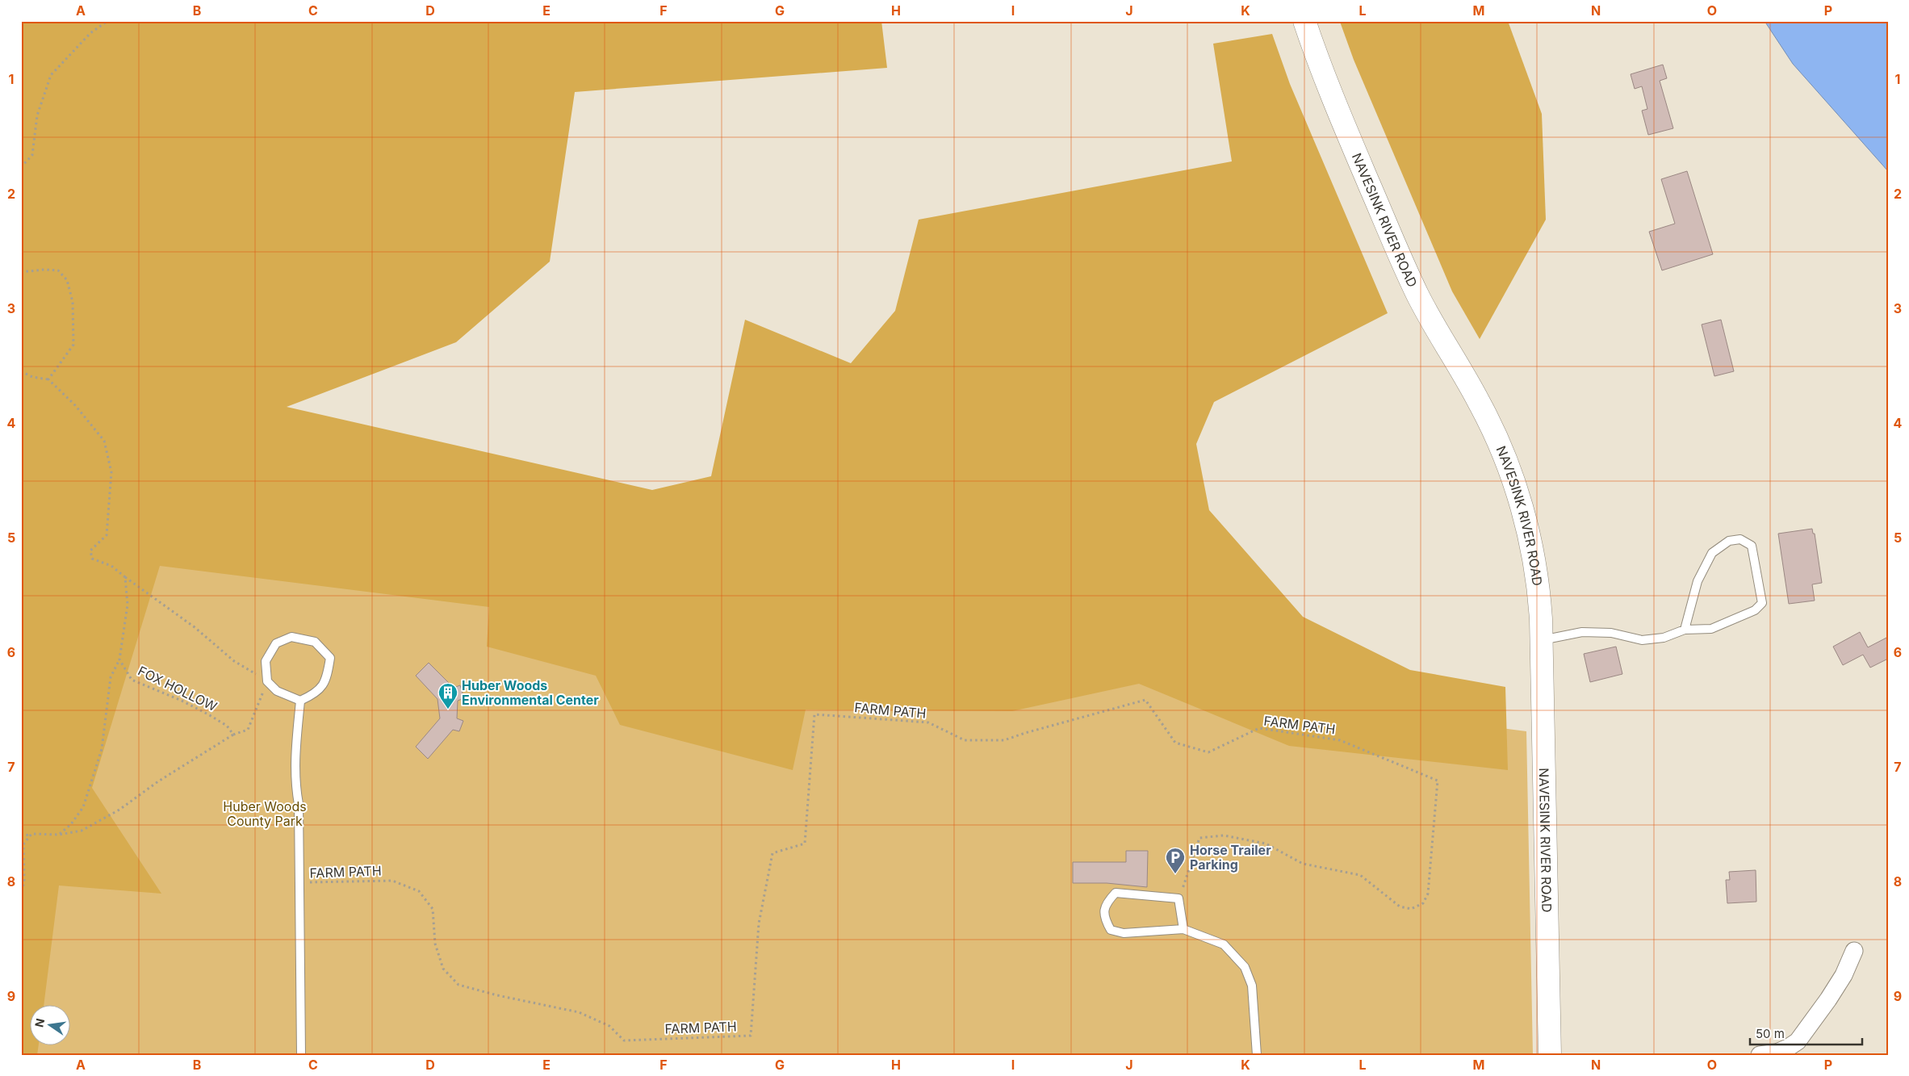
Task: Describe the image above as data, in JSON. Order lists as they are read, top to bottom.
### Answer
{
  "streets": {
    "main road": ["NAVESINK RIVER ROAD"],
    "path": ["FOX HOLLOW", "FARM PATH"]
  },
  "parks": ["Huber Woods County Park"],
  "places": {
    "building": ["Huber Woods Environmental Center"],
    "parking": ["Horse Trailer Parking"]
  },
  "scale_bar": "50 m",
  "north": "left",
  "grid": {
    "columns": [
      "A",
      "B",
      "C",
      "D",
      "E",
      "F",
      "G",
      "H",
      "I",
      "J",
      "K",
      "L",
      "M",
      "N",
      "O",
      "P"
    ],
    "rows": [
      "1",
      "2",
      "3",
      "4",
      "5",
      "6",
      "7",
      "8",
      "9"
    ]
  }
}
